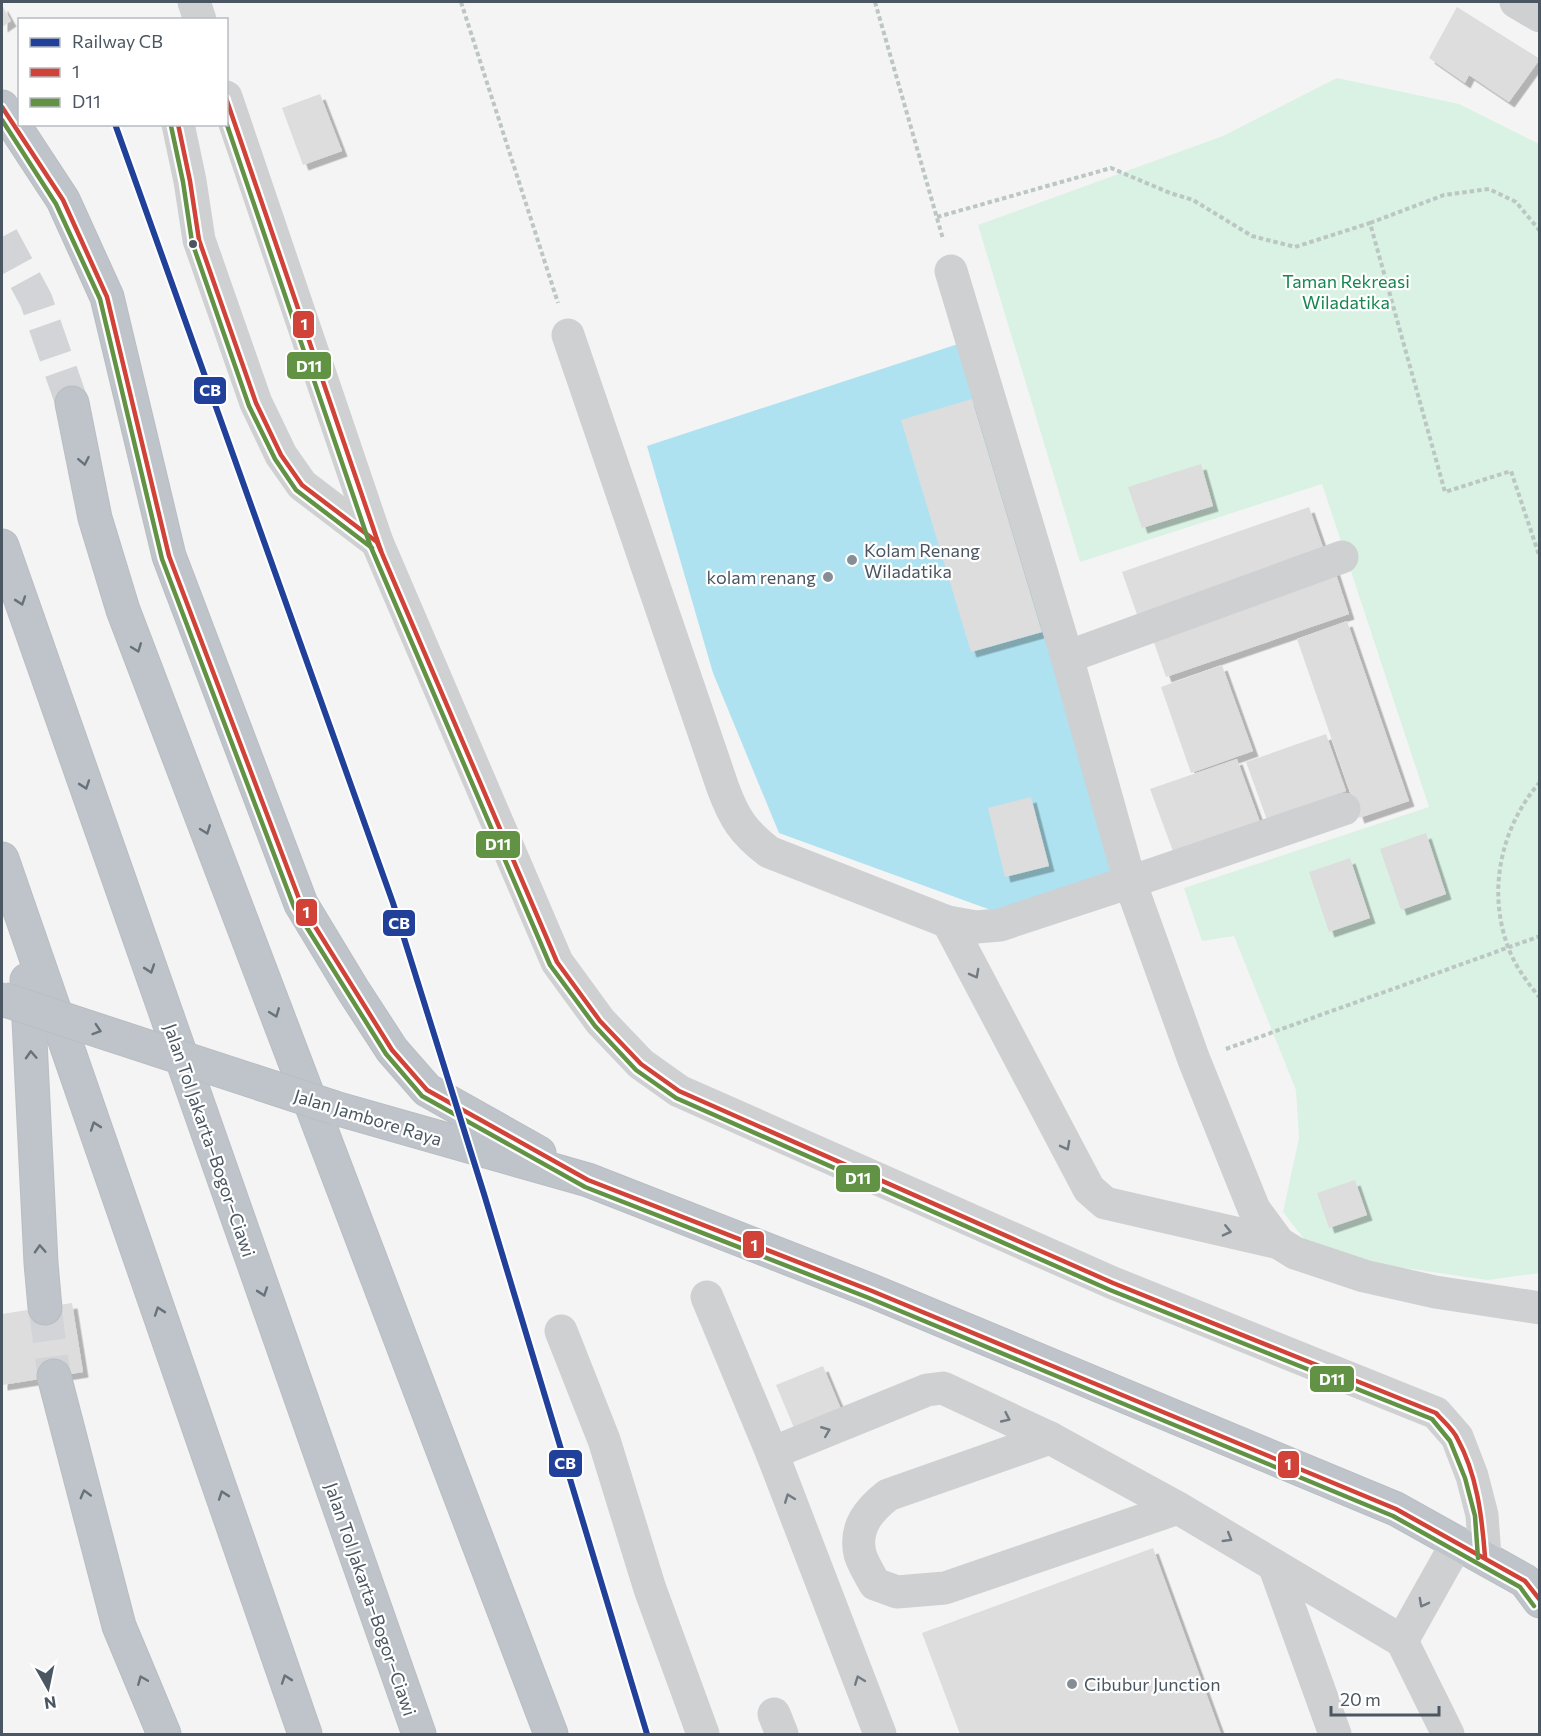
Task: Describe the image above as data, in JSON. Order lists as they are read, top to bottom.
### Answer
{
  "streets": {
    "highway": ["Jalan Jambore Raya", "Jalan Tol Jakarta–Bogor–Ciawi"]
  },
  "one_way": ["Jalan Jambore Raya"],
  "parks": ["Taman Rekreasi Wiladatika"],
  "places": ["Kolam Renang Wiladatika", "kolam renang", "Cibubur Junction"],
  "lines": ["transit line 1", "transit line D11", "rail line CB"],
  "legend": ["Railway CB", "1", "D11"],
  "scale_bar": "20 m",
  "north": "bottom"
}
